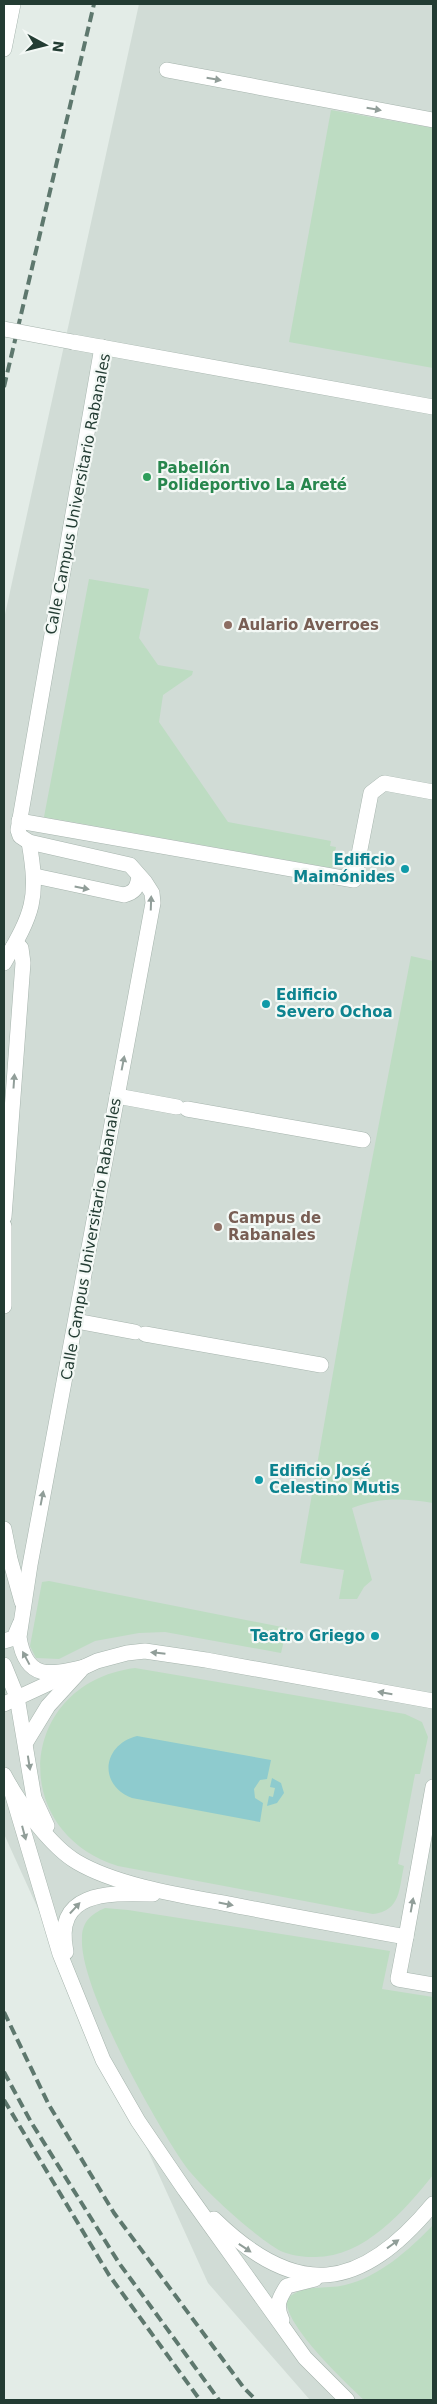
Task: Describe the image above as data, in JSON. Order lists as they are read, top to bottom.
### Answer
{
  "streets": {
    "street": ["Calle Campus Universitario Rabanales"]
  },
  "places": [
    "Pabellón Polideportivo La Areté",
    "Aulario Averroes",
    "Edificio Maimónides",
    "Edificio Severo Ochoa",
    "Campus de Rabanales",
    "Edificio José Celestino Mutis",
    "Teatro Griego"
  ],
  "north": "right"
}
